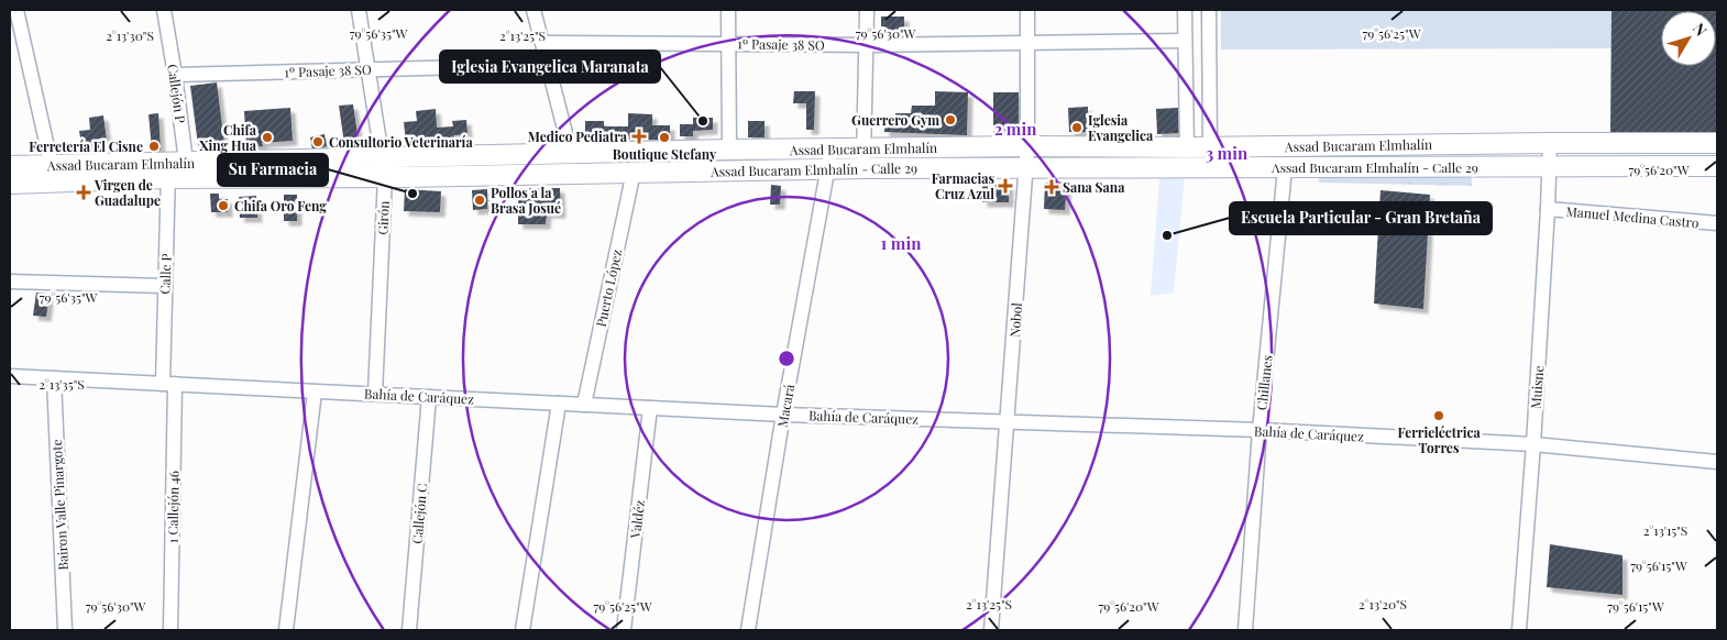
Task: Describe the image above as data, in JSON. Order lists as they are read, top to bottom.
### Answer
{
  "streets": {
    "main road": ["Assad Bucaram Elmhalín", "Assad Bucaram Elmhalín - Calle 29"],
    "street": [
      "1º Pasaje 38 SO",
      "Callejón P",
      "Manuel Medina Castro",
      "Girón",
      "Calle P",
      "Puerto López",
      "Nobol",
      "Chillanes",
      "Muisne",
      "Bahía de Caráquez",
      "Macará",
      "Bairon Valle Pinargote",
      "1 Callejón 46",
      "Callejón C",
      "Valdéz"
    ]
  },
  "crossings": [
    ["1º Pasaje 38 SO", "Callejón P"],
    ["1º Pasaje 38 SO", "Girón"],
    ["1º Pasaje 38 SO", "Nobol"],
    ["Callejón P", "Assad Bucaram Elmhalín"],
    ["Callejón P", "Calle P"],
    ["Assad Bucaram Elmhalín", "Assad Bucaram Elmhalín - Calle 29"],
    ["Assad Bucaram Elmhalín", "Girón"],
    ["Assad Bucaram Elmhalín", "Calle P"],
    ["Assad Bucaram Elmhalín", "Nobol"],
    ["Assad Bucaram Elmhalín", "Muisne"],
    ["Assad Bucaram Elmhalín", "Macará"],
    ["Assad Bucaram Elmhalín - Calle 29", "Girón"],
    ["Assad Bucaram Elmhalín - Calle 29", "Puerto López"],
    ["Assad Bucaram Elmhalín - Calle 29", "Nobol"],
    ["Assad Bucaram Elmhalín - Calle 29", "Chillanes"],
    ["Assad Bucaram Elmhalín - Calle 29", "Muisne"],
    ["Assad Bucaram Elmhalín - Calle 29", "Macará"],
    ["Manuel Medina Castro", "Muisne"],
    ["Girón", "Bahía de Caráquez"],
    ["Calle P", "Bahía de Caráquez"],
    ["Calle P", "1 Callejón 46"],
    ["Puerto López", "Bahía de Caráquez"],
    ["Nobol", "Bahía de Caráquez"],
    ["Chillanes", "Bahía de Caráquez"],
    ["Muisne", "Bahía de Caráquez"],
    ["Bahía de Caráquez", "Macará"],
    ["Bahía de Caráquez", "Bairon Valle Pinargote"],
    ["Bahía de Caráquez", "1 Callejón 46"],
    ["Bahía de Caráquez", "Callejón C"],
    ["Bahía de Caráquez", "Valdéz"]
  ],
  "places": {
    "other": [
      "Guerrero Gym",
      "Iglesia Evangelica Maranata",
      "Iglesia Evangelica",
      "Chifa Xing Hua",
      "Boutique Stefany",
      "Consultorio Veterinaría",
      "Ferretería El Cisne",
      "Su Farmacia",
      "Pollos a la Brasa Josué",
      "Chifa Oro Feng",
      "Escuela Particular - Gran Bretaña",
      "Ferrieléctrica Torres"
    ],
    "health": [
      "Medico Pediatra",
      "Farmacias Cruz Azul",
      "Sana Sana",
      "Virgen de Guadalupe"
    ]
  },
  "north": "top right",
  "coordinates": [
    "79°56'35\"W",
    "79°56'30\"W",
    "79°56'25\"W",
    "2°13'25\"S",
    "2°13'30\"S",
    "79°56'20\"W",
    "2°13'35\"S",
    "2°13'15\"S",
    "79°56'15\"W",
    "2°13'20\"S"
  ],
  "rings": ["2 min", "3 min", "1 min"]
}
